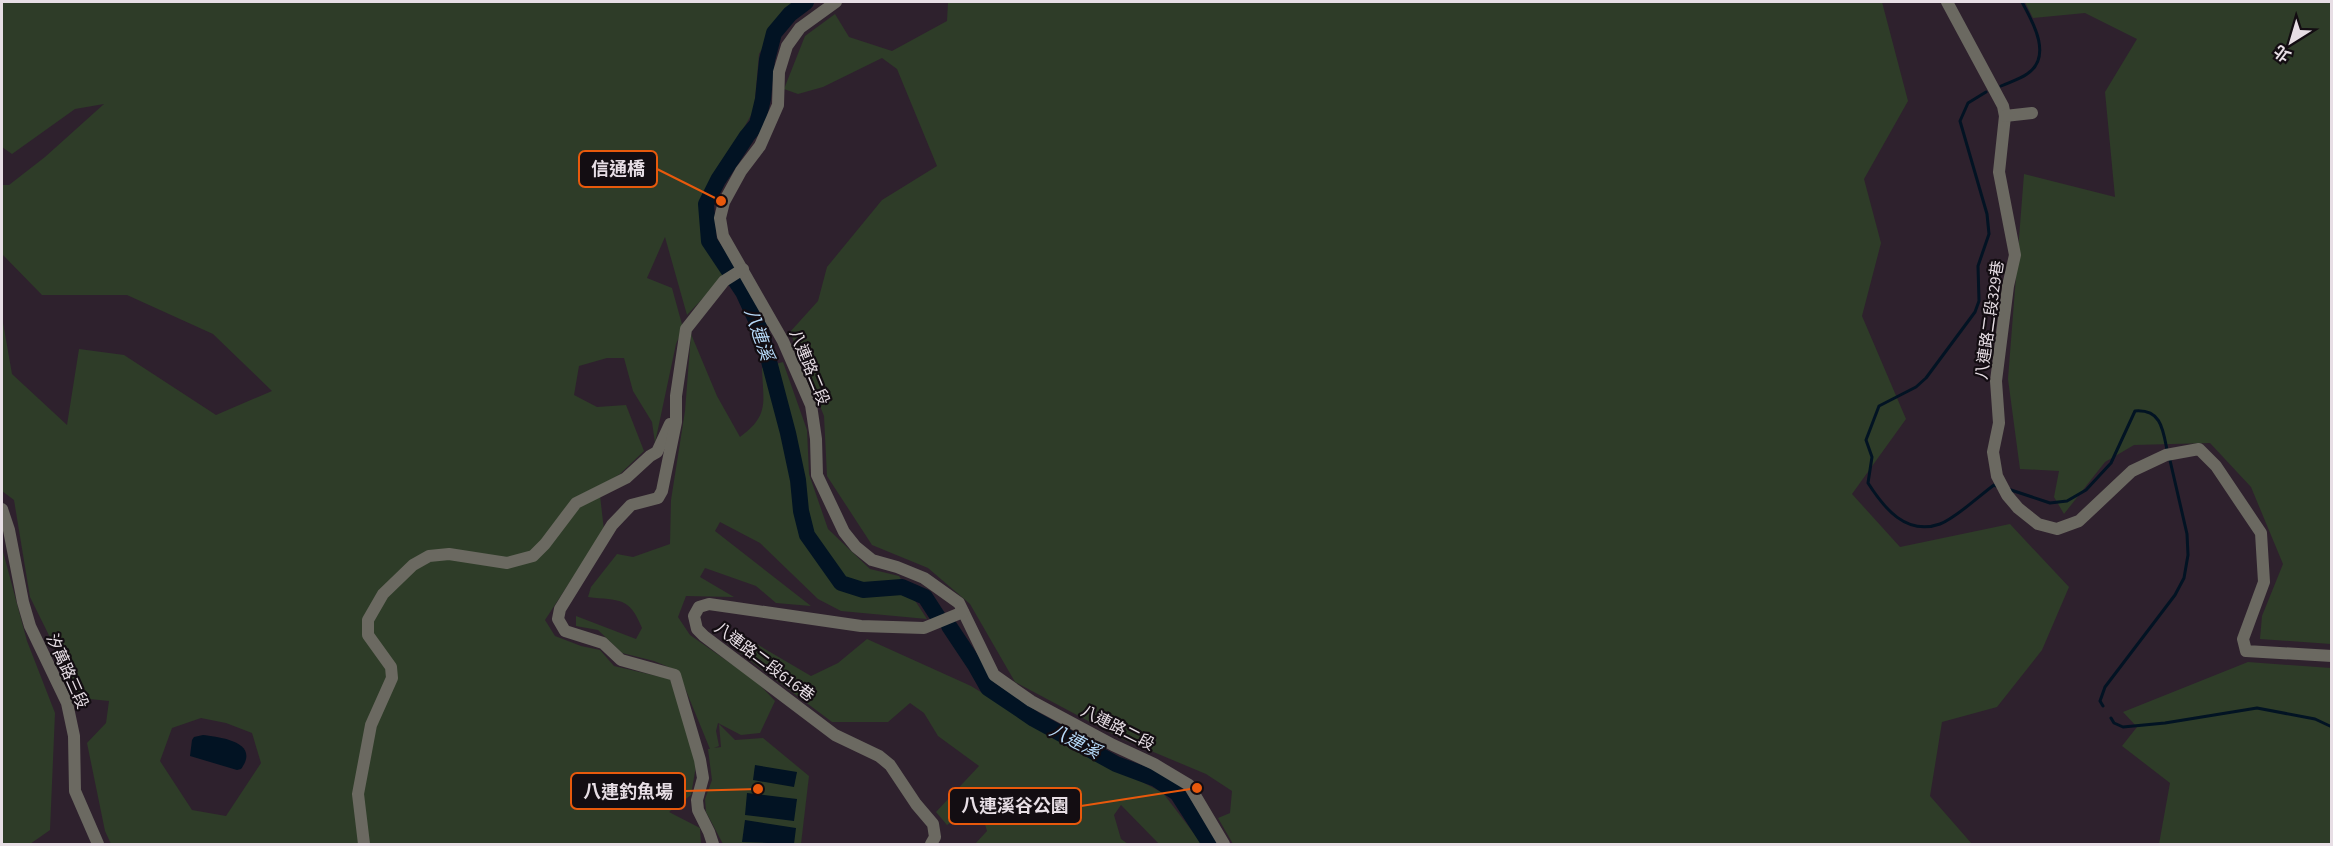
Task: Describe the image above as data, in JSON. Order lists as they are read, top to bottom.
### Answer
{
  "streets": {
    "street": [
      "八連路二段329巷",
      "八連路二段",
      "八連路二段616巷",
      "汐萬路三段"
    ]
  },
  "crossings": [
    ["八連路二段", "八連路二段616巷"]
  ],
  "water": ["八連溪"],
  "places": ["信通橋", "八連溪谷公園", "八連釣魚場"],
  "north": "bottom left"
}
